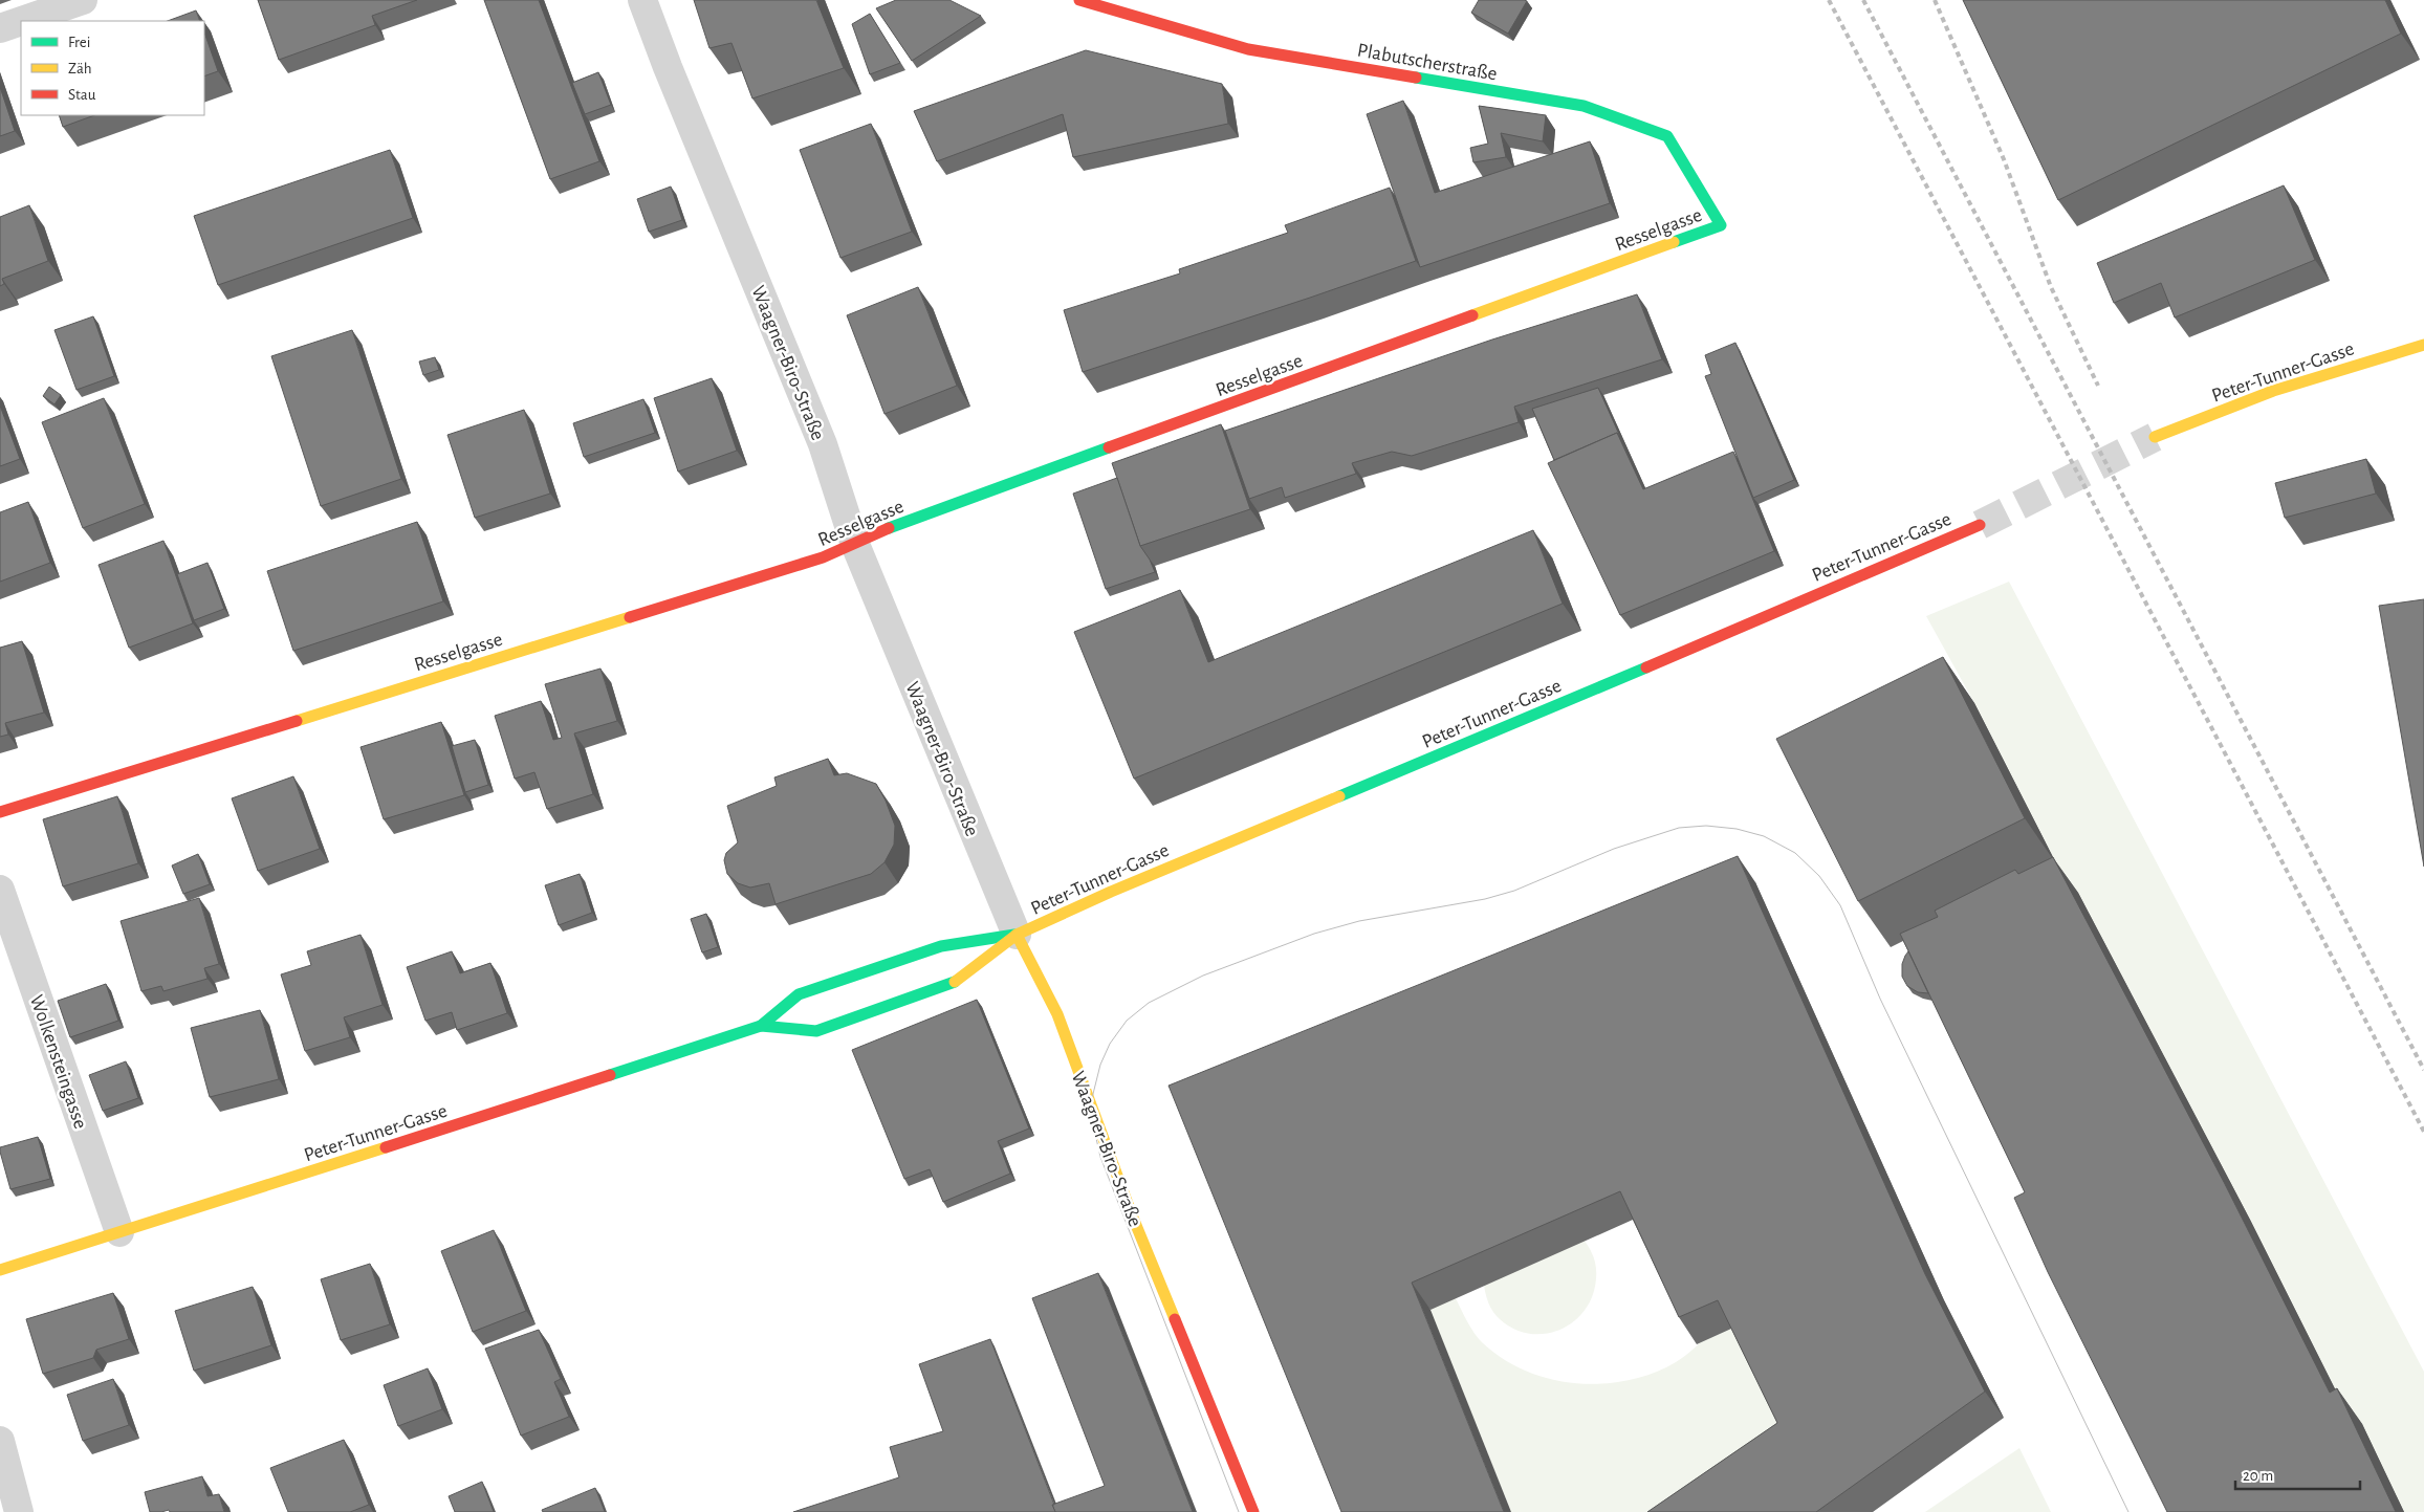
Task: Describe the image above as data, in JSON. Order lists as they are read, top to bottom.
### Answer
{
  "streets": {
    "street": [
      "Plabutscherstraße",
      "Resselgasse",
      "Waagner-Biro-Straße",
      "Peter-Tunner-Gasse",
      "Wolkensteingasse"
    ]
  },
  "crossings": [
    ["Plabutscherstraße", "Resselgasse"],
    ["Resselgasse", "Waagner-Biro-Straße"],
    ["Waagner-Biro-Straße", "Peter-Tunner-Gasse"],
    ["Peter-Tunner-Gasse", "Wolkensteingasse"]
  ],
  "legend": ["Frei", "Zäh", "Stau"],
  "scale_bar": "20 m"
}
